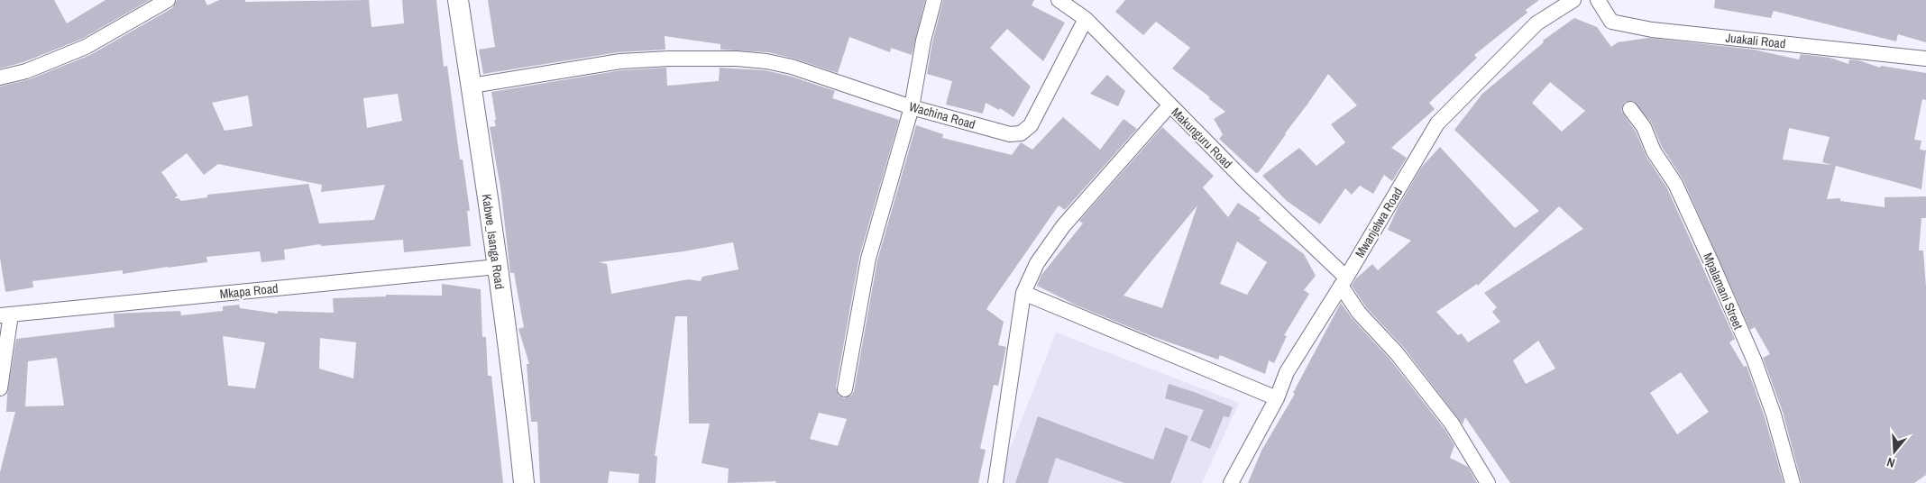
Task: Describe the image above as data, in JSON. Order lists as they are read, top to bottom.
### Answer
{
  "streets": {
    "street": [
      "Juakali Road",
      "Wachina Road",
      "Makunguru Road",
      "Mwanjelwa Road",
      "Kabwe_Isanga Road",
      "Mkapa Road",
      "Mpalamani Street"
    ]
  },
  "crossings": [
    ["Wachina Road", "Makunguru Road"],
    ["Wachina Road", "Kabwe_Isanga Road"],
    ["Makunguru Road", "Mwanjelwa Road"],
    ["Kabwe_Isanga Road", "Mkapa Road"]
  ],
  "north": "bottom"
}
